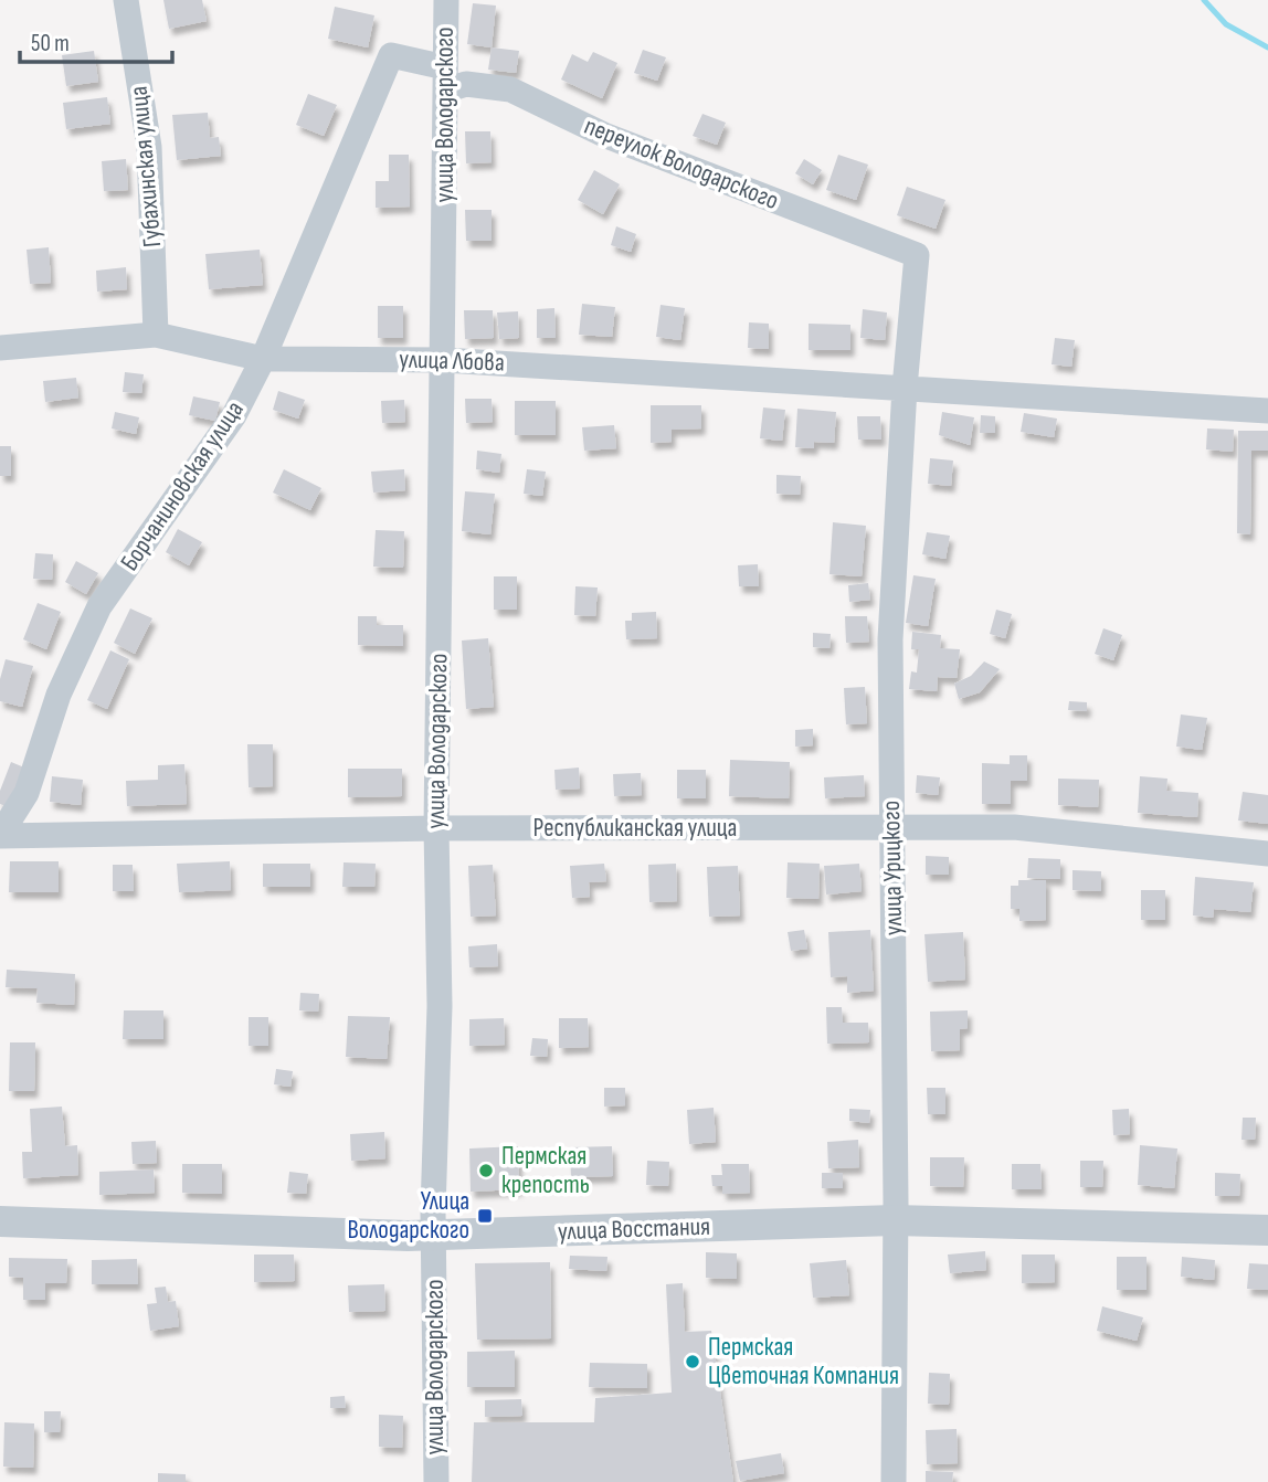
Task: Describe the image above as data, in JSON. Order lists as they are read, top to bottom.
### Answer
{
  "streets": {
    "street": [
      "улица Володарского",
      "переулок Володарского",
      "Губахинская улица",
      "улица Лбова",
      "Борчаниновская улица",
      "Республиканская улица",
      "улица Урицкого",
      "улица Восстания"
    ]
  },
  "crossings": [
    ["улица Володарского", "переулок Володарского"],
    ["улица Володарского", "улица Лбова"],
    ["улица Володарского", "Борчаниновская улица"],
    ["улица Володарского", "Республиканская улица"],
    ["улица Володарского", "улица Восстания"],
    ["переулок Володарского", "Борчаниновская улица"],
    ["переулок Володарского", "улица Урицкого"],
    ["Губахинская улица", "улица Лбова"],
    ["улица Лбова", "Борчаниновская улица"],
    ["улица Лбова", "улица Урицкого"],
    ["Борчаниновская улица", "Республиканская улица"],
    ["Республиканская улица", "улица Урицкого"],
    ["улица Урицкого", "улица Восстания"]
  ],
  "places": {
    "other": ["Пермская крепость", "Пермская Цветочная Компания"],
    "transit": ["Улица Володарского"]
  },
  "scale_bar": "50 m"
}
